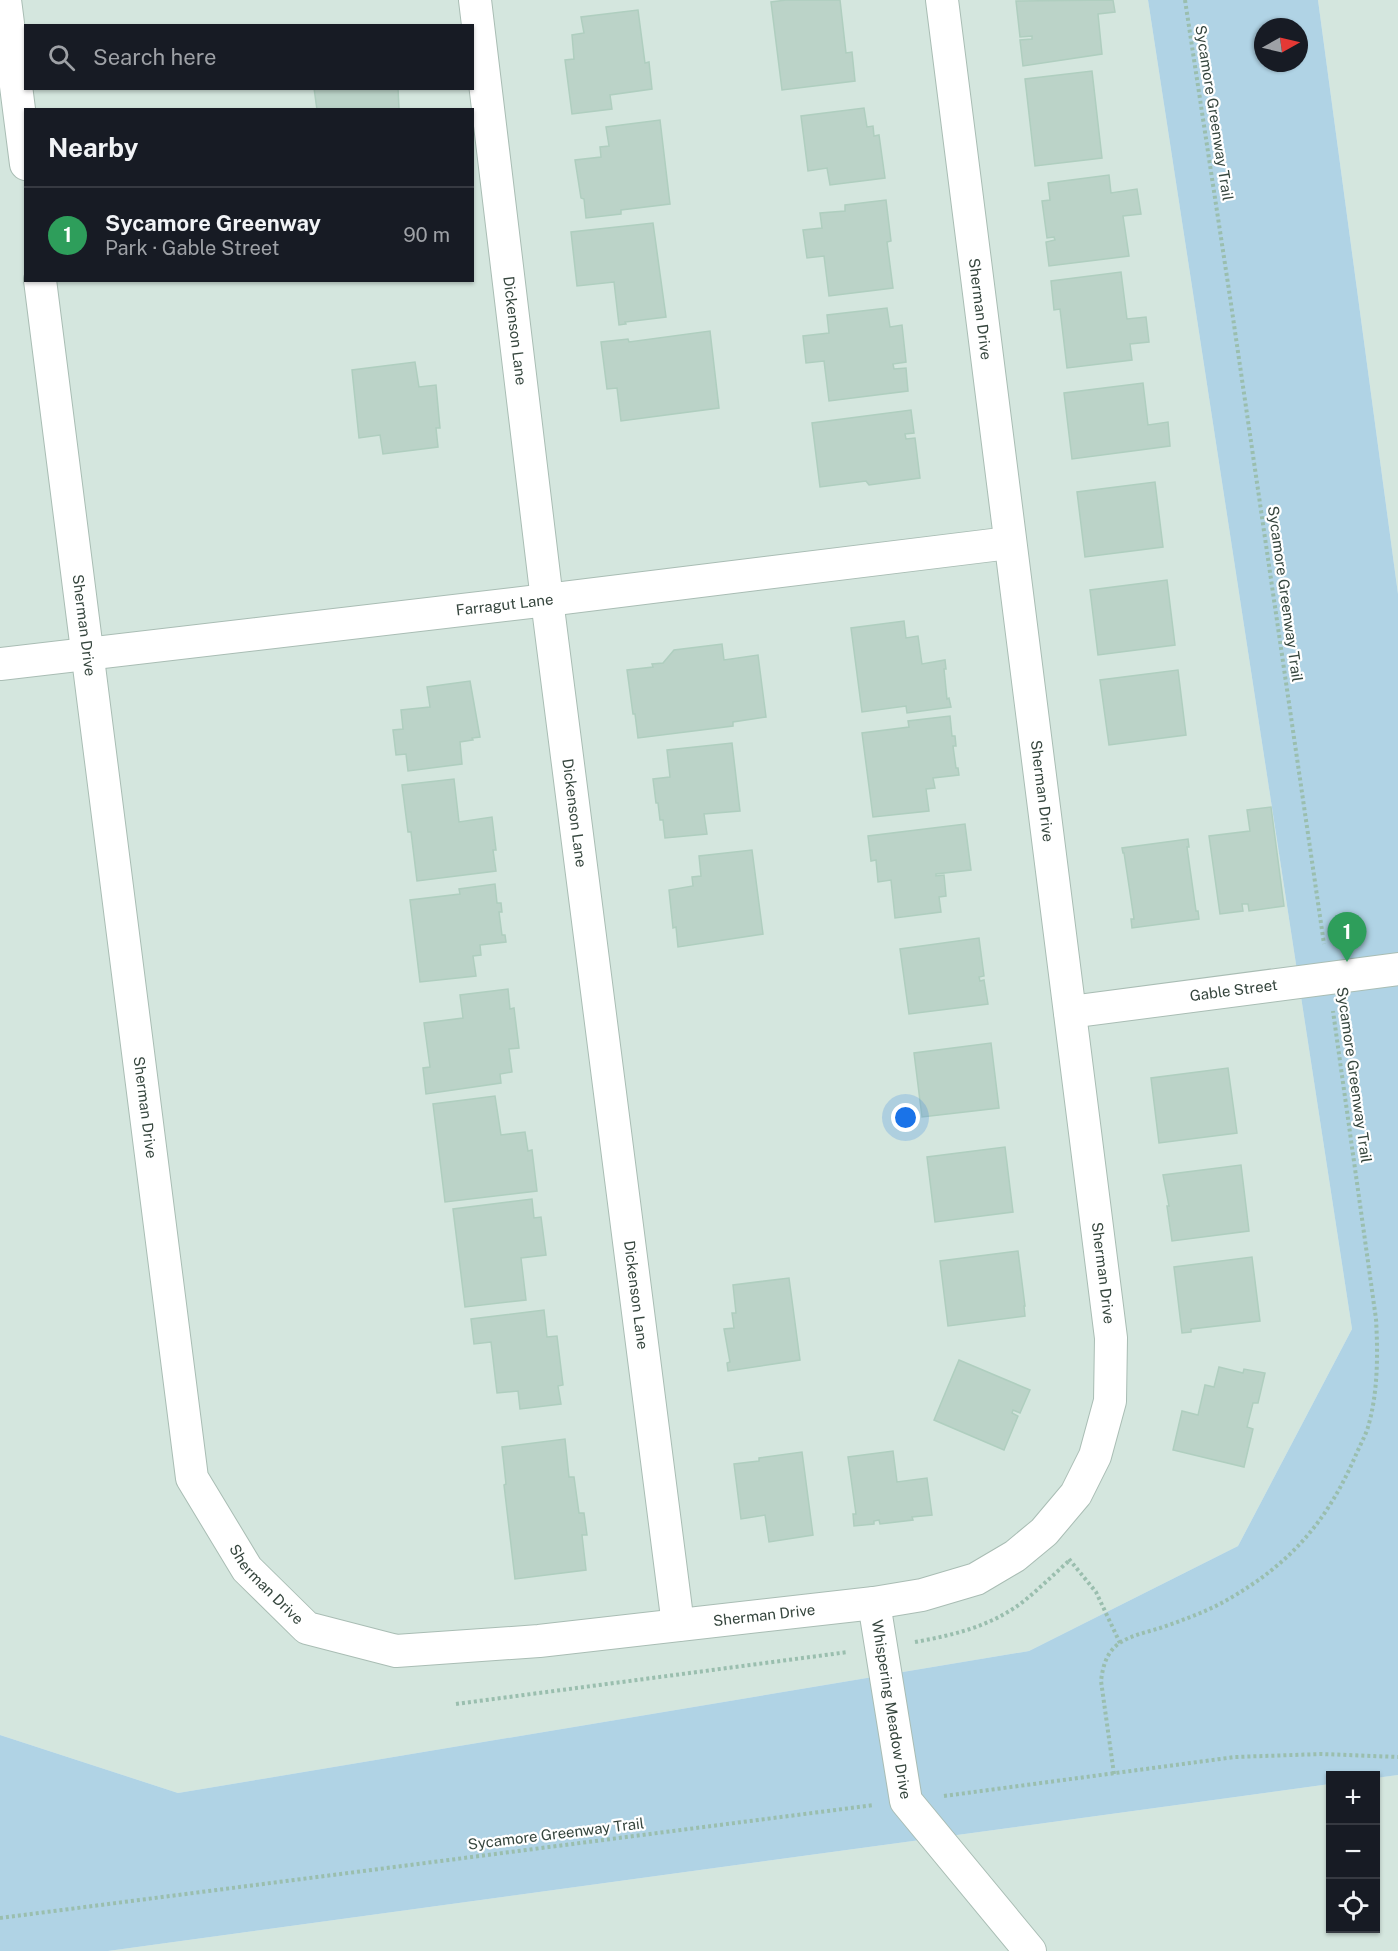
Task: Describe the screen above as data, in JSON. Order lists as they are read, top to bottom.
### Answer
{
  "streets": {
    "street": [
      "Sherman Drive",
      "Dickenson Lane",
      "Farragut Lane",
      "Gable Street",
      "Whispering Meadow Drive"
    ],
    "path": ["Sycamore Greenway Trail"]
  },
  "crossings": [
    ["Sycamore Greenway Trail", "Gable Street"],
    ["Sycamore Greenway Trail", "Whispering Meadow Drive"],
    ["Sherman Drive", "Dickenson Lane"],
    ["Sherman Drive", "Farragut Lane"],
    ["Sherman Drive", "Gable Street"],
    ["Sherman Drive", "Whispering Meadow Drive"],
    ["Dickenson Lane", "Farragut Lane"]
  ],
  "north": "right",
  "page": {
    "search": "Search here",
    "heading": "Nearby",
    "list": [
      {
        "mark": "1",
        "name": "Sycamore Greenway",
        "note": "Park · Gable Street",
        "value": "90 m"
      }
    ],
    "pins": "1",
    "map_buttons": ["+", "−"]
  }
}
